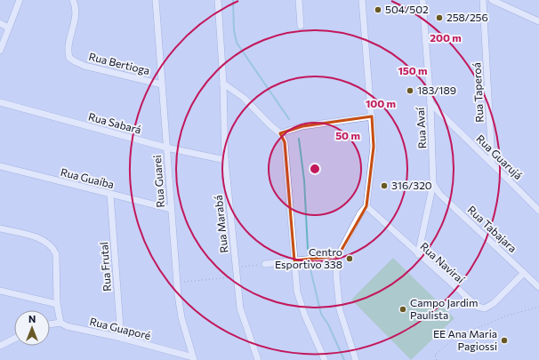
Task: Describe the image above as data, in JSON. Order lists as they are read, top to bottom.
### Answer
{
  "streets": {
    "street": [
      "Rua Bertioga",
      "Rua Taperoá",
      "Rua Sabará",
      "Rua Avaí",
      "Rua Guarujá",
      "Rua Guaíba",
      "Rua Guarei",
      "Rua Marabá",
      "Rua Tabajara",
      "Rua Naviraí",
      "Rua Frutal",
      "Rua Guaporé"
    ]
  },
  "crossings": [
    ["Rua Bertioga", "Rua Guarei"],
    ["Rua Taperoá", "Rua Guarujá"],
    ["Rua Sabará", "Rua Guarei"],
    ["Rua Sabará", "Rua Marabá"],
    ["Rua Avaí", "Rua Guarujá"],
    ["Rua Avaí", "Rua Tabajara"],
    ["Rua Avaí", "Rua Naviraí"],
    ["Rua Guaíba", "Rua Guarei"],
    ["Rua Guaíba", "Rua Frutal"],
    ["Rua Guarei", "Rua Guaporé"],
    ["Rua Tabajara", "Rua Naviraí"],
    ["Rua Frutal", "Rua Guaporé"]
  ],
  "places": [
    "504/502",
    "258/256",
    "183/189",
    "316/320",
    "Centro Esportivo 338",
    "Campo Jardim Paulista",
    "EE Ana Maria Pagiossi"
  ],
  "north": "top",
  "rings": [
    "200 m",
    "150 m",
    "100 m",
    "50 m"
  ]
}
